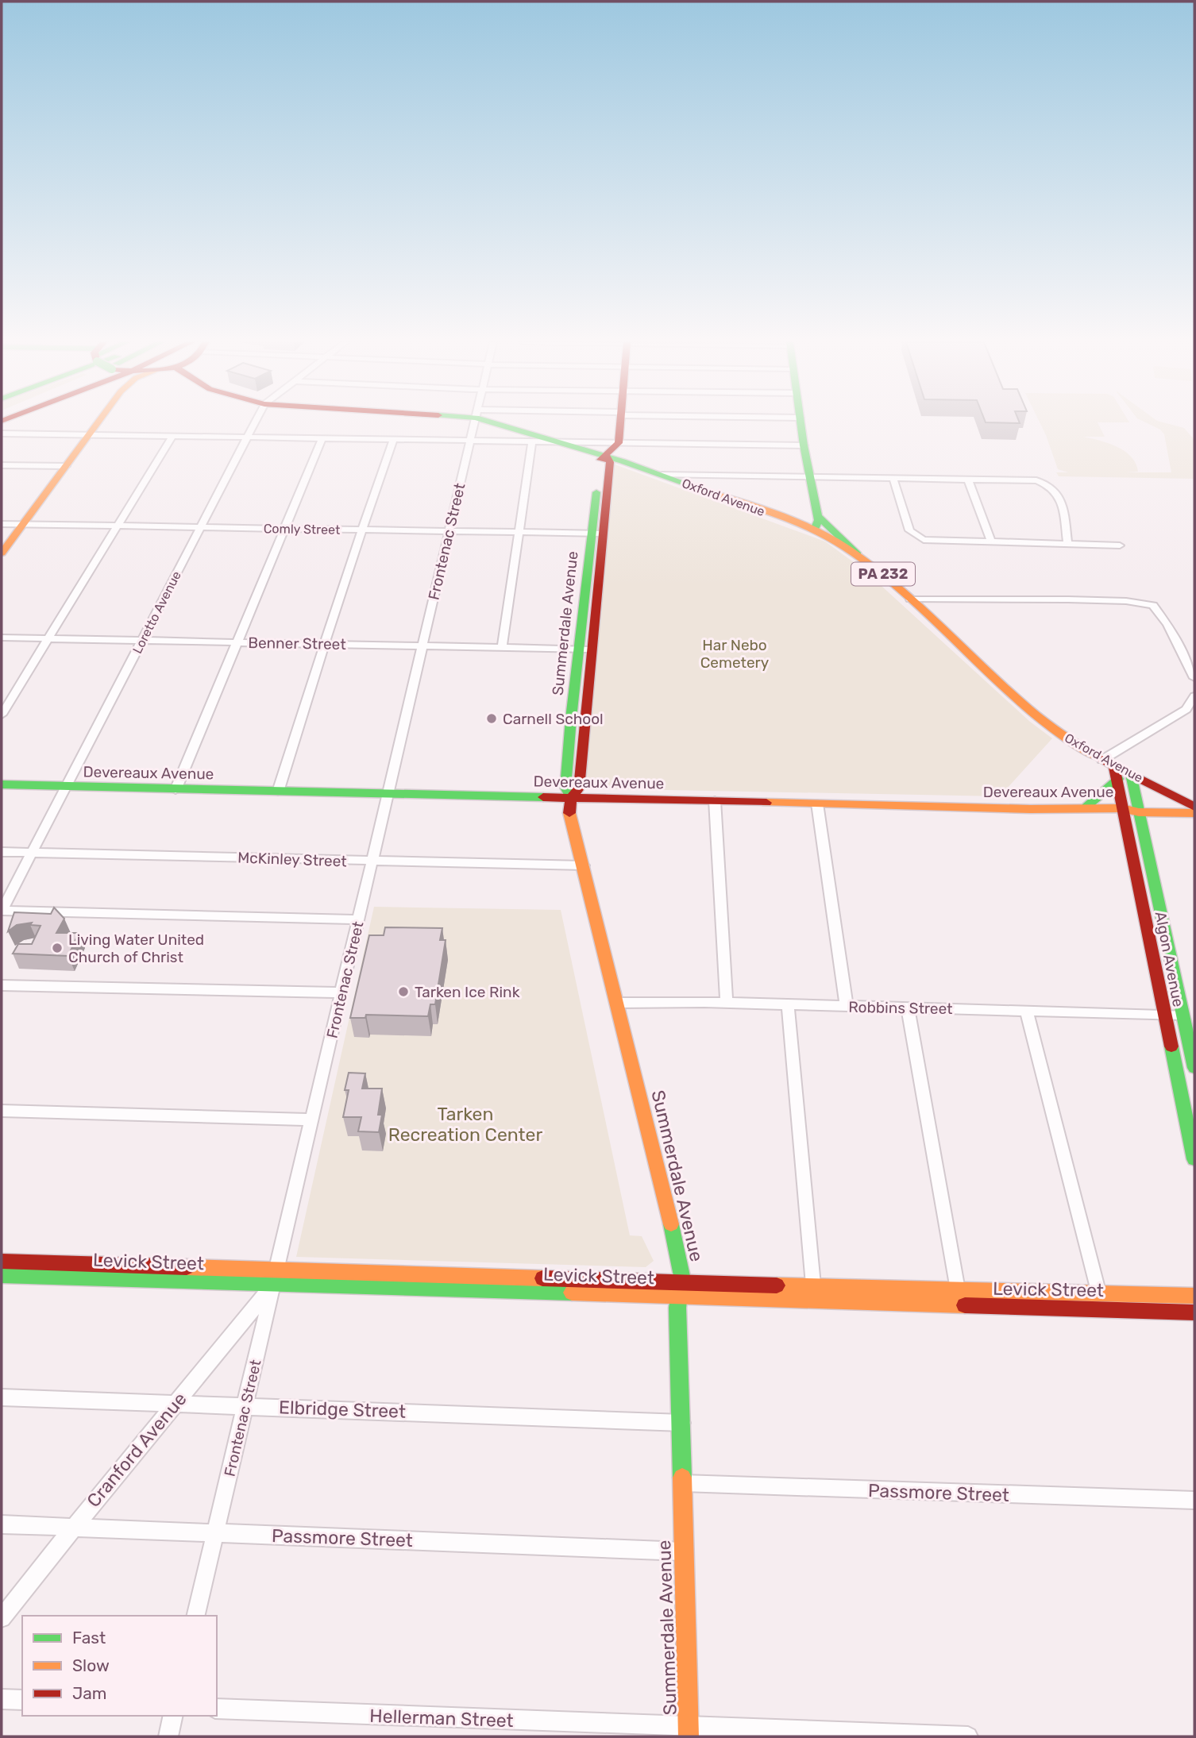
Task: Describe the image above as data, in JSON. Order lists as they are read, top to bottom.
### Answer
{
  "streets": {
    "main road": [
      "Oxford Avenue",
      "PA 232",
      "Summerdale Avenue",
      "Devereaux Avenue",
      "Algon Avenue",
      "Levick Street"
    ],
    "street": [
      "Comly Street",
      "Frontenac Street",
      "Loretto Avenue",
      "Benner Street",
      "McKinley Street",
      "Robbins Street",
      "Elbridge Street",
      "Cranford Avenue",
      "Passmore Street",
      "Hellerman Street"
    ]
  },
  "crossings": [
    ["Oxford Avenue", "Summerdale Avenue"],
    ["Oxford Avenue", "Algon Avenue"],
    ["Comly Street", "Frontenac Street"],
    ["Comly Street", "Loretto Avenue"],
    ["Comly Street", "Summerdale Avenue"],
    ["Frontenac Street", "Benner Street"],
    ["Frontenac Street", "Devereaux Avenue"],
    ["Frontenac Street", "McKinley Street"],
    ["Frontenac Street", "Levick Street"],
    ["Frontenac Street", "Elbridge Street"],
    ["Frontenac Street", "Cranford Avenue"],
    ["Frontenac Street", "Passmore Street"],
    ["Loretto Avenue", "Benner Street"],
    ["Loretto Avenue", "Devereaux Avenue"],
    ["Loretto Avenue", "McKinley Street"],
    ["Summerdale Avenue", "Benner Street"],
    ["Summerdale Avenue", "Devereaux Avenue"],
    ["Summerdale Avenue", "McKinley Street"],
    ["Summerdale Avenue", "Robbins Street"],
    ["Summerdale Avenue", "Levick Street"],
    ["Summerdale Avenue", "Elbridge Street"],
    ["Summerdale Avenue", "Passmore Street"],
    ["Summerdale Avenue", "Hellerman Street"],
    ["Devereaux Avenue", "Algon Avenue"],
    ["Algon Avenue", "Robbins Street"],
    ["Levick Street", "Cranford Avenue"],
    ["Elbridge Street", "Cranford Avenue"],
    ["Cranford Avenue", "Passmore Street"]
  ],
  "parks": ["Har Nebo Cemetery", "Tarken Recreation Center"],
  "places": ["Carnell School", "Living Water United Church of Christ", "Tarken Ice Rink"],
  "legend": ["Fast", "Slow", "Jam"]
}
